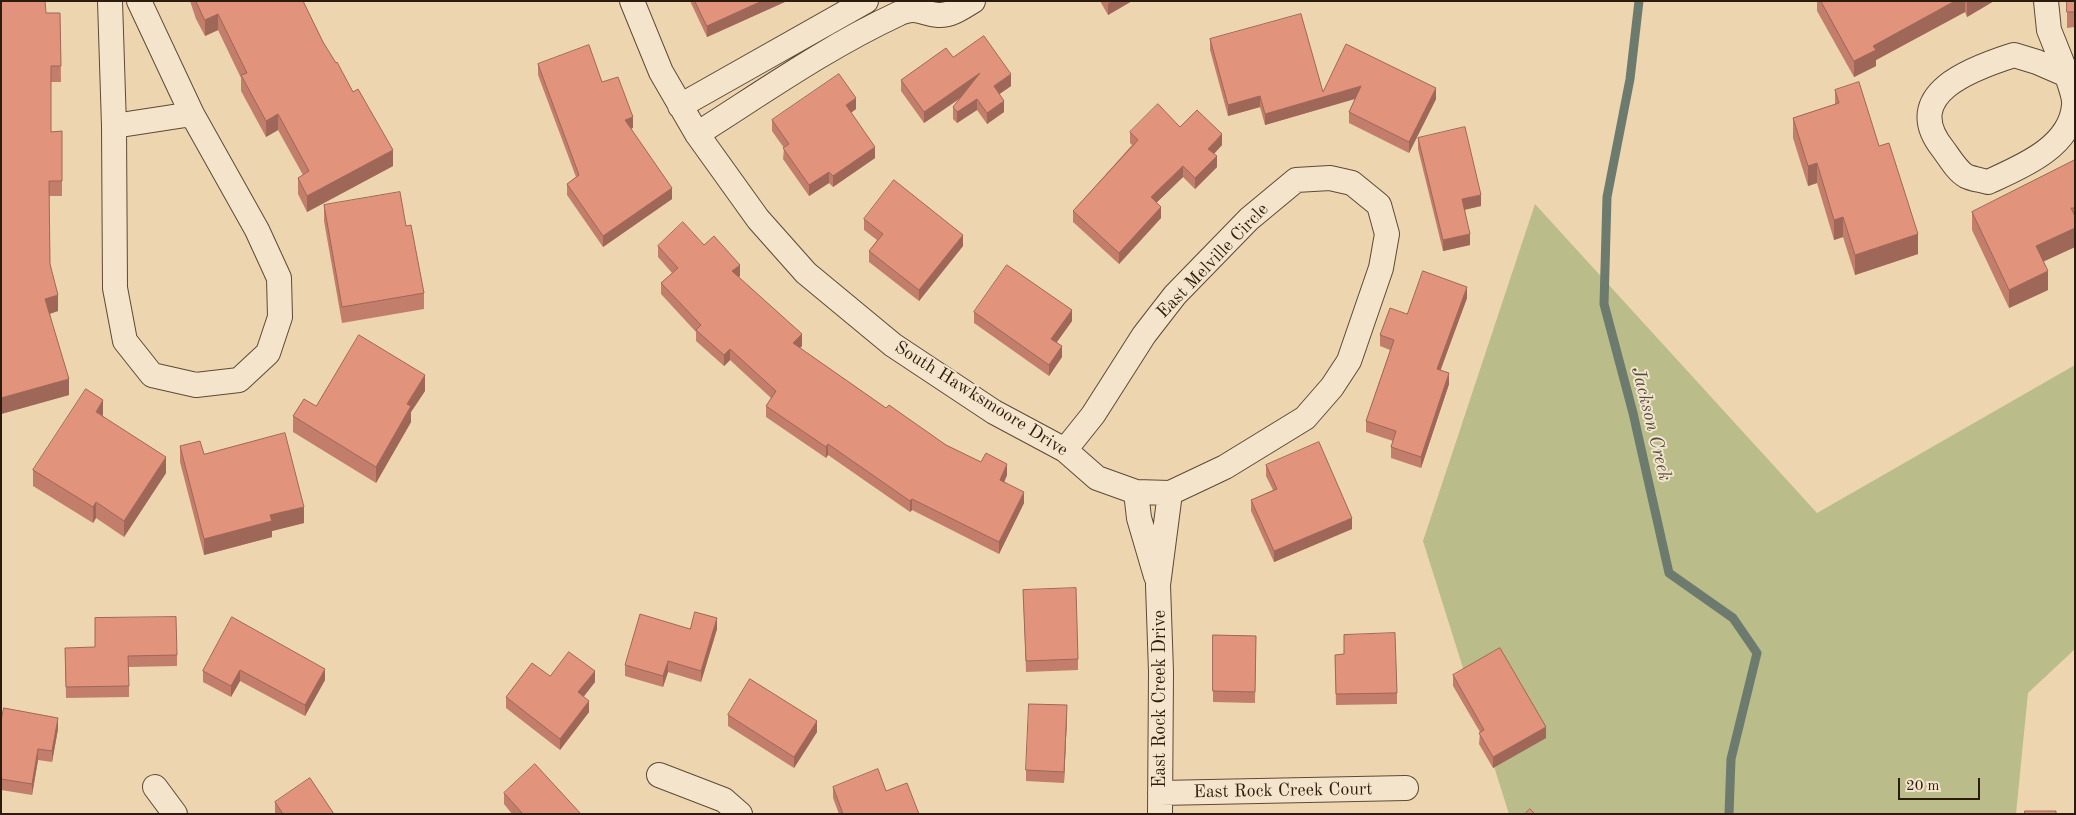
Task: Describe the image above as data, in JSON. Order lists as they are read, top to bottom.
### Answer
{
  "streets": {
    "street": [
      "East Melville Circle",
      "South Hawksmoore Drive",
      "East Rock Creek Drive",
      "East Rock Creek Court"
    ]
  },
  "crossings": [
    ["East Melville Circle", "South Hawksmoore Drive"],
    ["East Melville Circle", "East Rock Creek Drive"],
    ["South Hawksmoore Drive", "East Rock Creek Drive"],
    ["East Rock Creek Drive", "East Rock Creek Court"]
  ],
  "water": ["Jackson Creek"],
  "scale_bar": "20 m"
}
